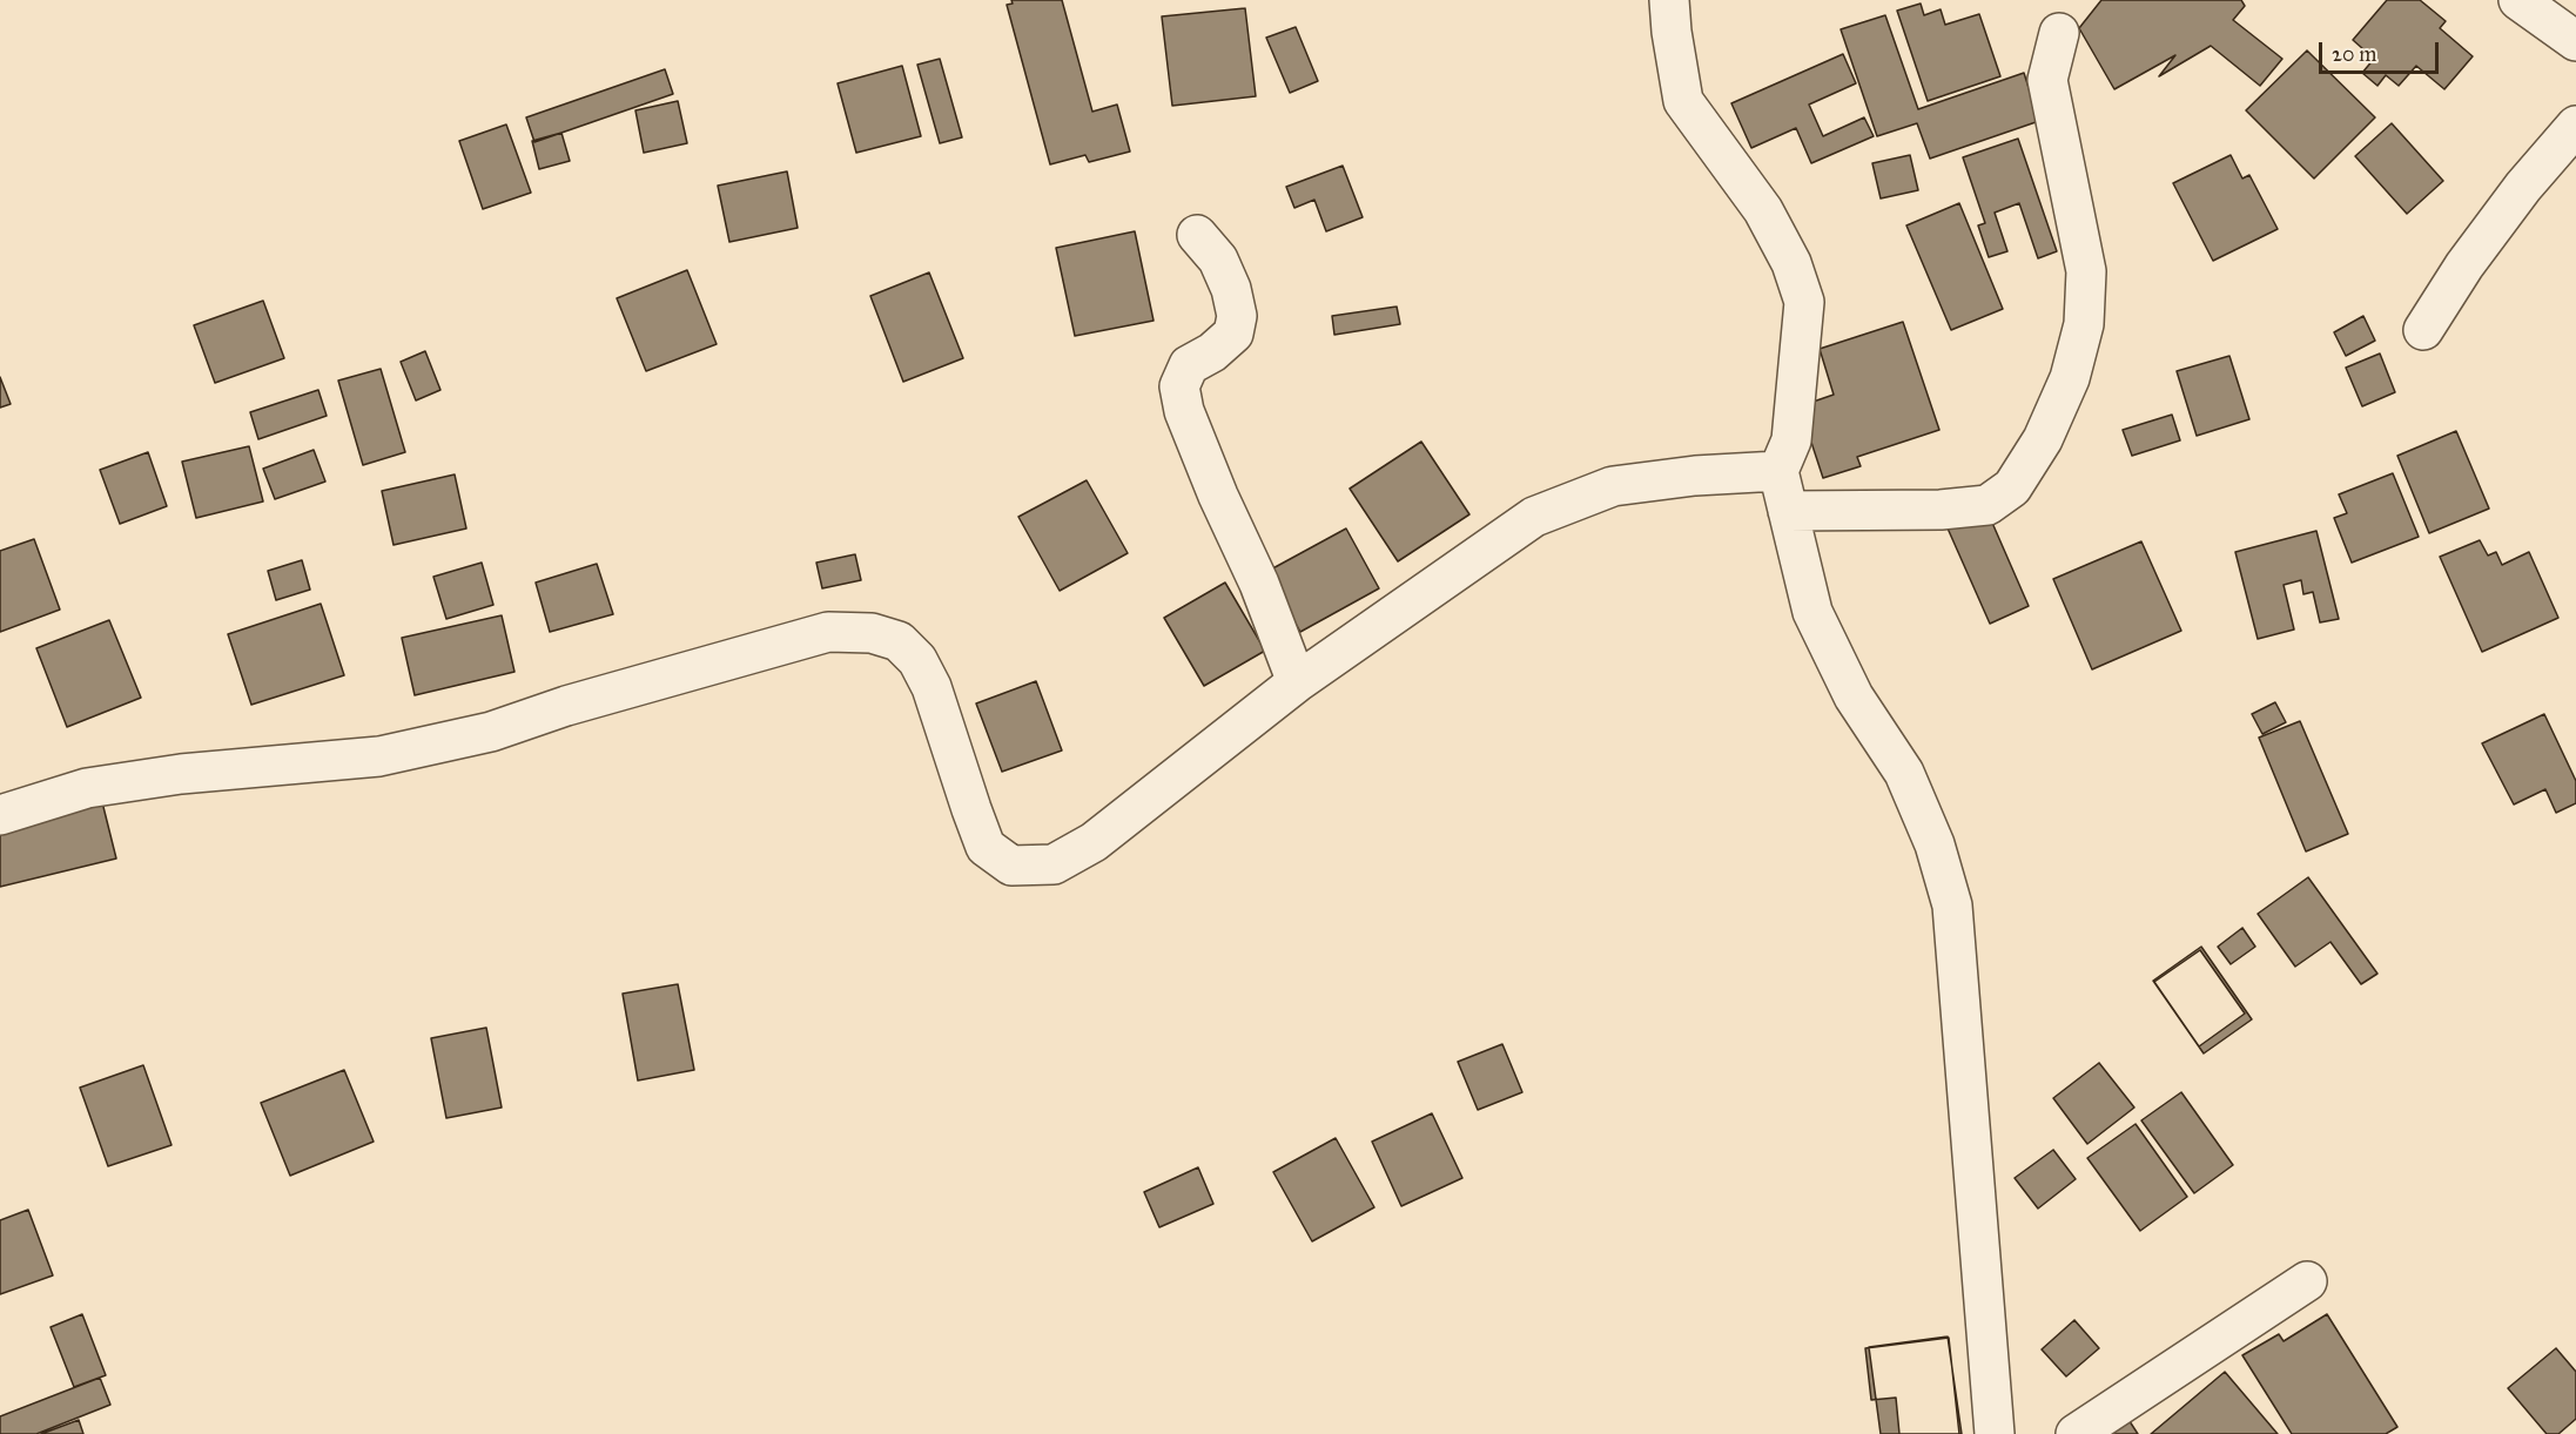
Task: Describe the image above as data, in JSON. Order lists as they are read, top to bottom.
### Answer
{
  "scale_bar": "20 m"
}
